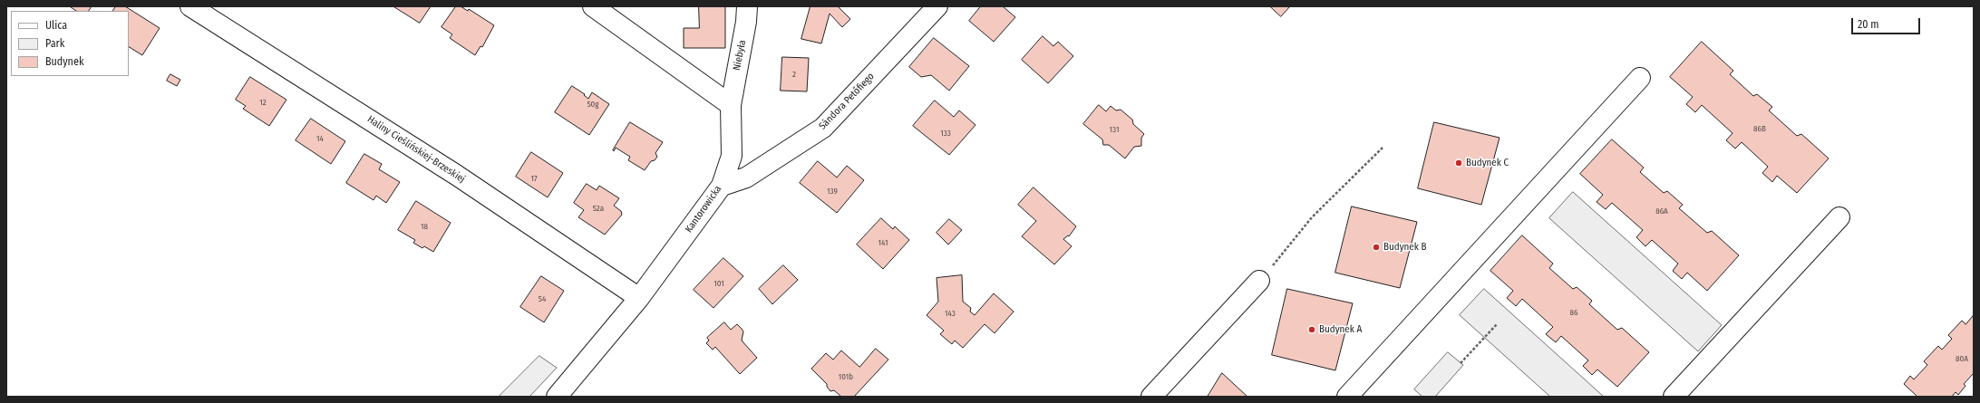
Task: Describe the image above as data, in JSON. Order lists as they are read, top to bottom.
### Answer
{
  "streets": {
    "street": [
      "Niebyła",
      "Sándora Petőfiego",
      "Haliny Cieślińskiej-Brzeskiej",
      "Kantorowicka"
    ]
  },
  "crossings": [
    ["Niebyła", "Kantorowicka"],
    ["Sándora Petőfiego", "Kantorowicka"],
    ["Haliny Cieślińskiej-Brzeskiej", "Kantorowicka"]
  ],
  "places": ["Budynek C", "Budynek B", "Budynek A"],
  "house_numbers": [
    "2",
    "12",
    "50g",
    "86B",
    "131",
    "133",
    "14",
    "17",
    "139",
    "52a",
    "86A",
    "18",
    "141",
    "101",
    "54",
    "86",
    "143",
    "80A",
    "101b"
  ],
  "legend": ["Ulica", "Park", "Budynek"],
  "scale_bar": "20 m"
}
